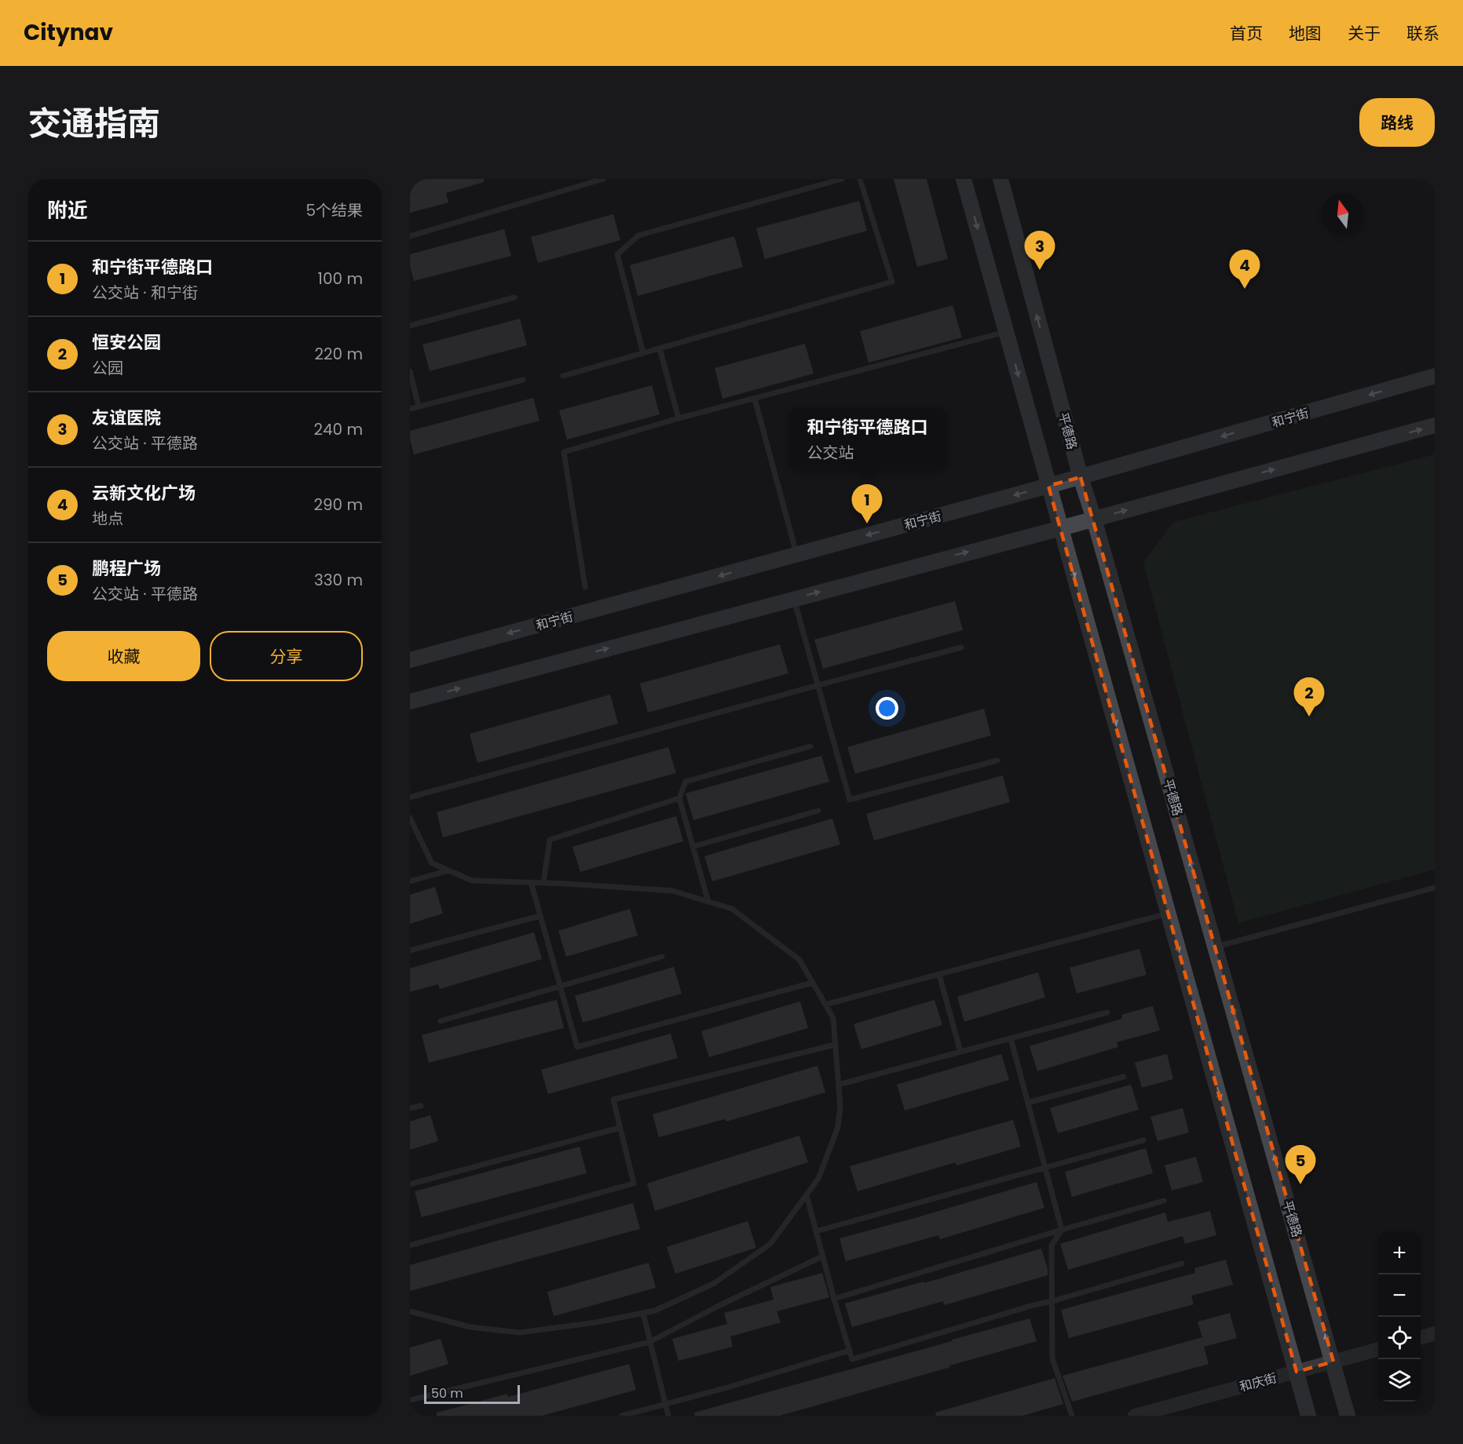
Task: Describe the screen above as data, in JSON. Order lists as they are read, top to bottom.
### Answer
{
  "streets": {
    "main road": ["和宁街", "平德路"],
    "street": ["和庆街"]
  },
  "crossings": [
    ["和宁街", "平德路"],
    ["平德路", "和庆街"]
  ],
  "scale_bar": "50 m",
  "north": "top",
  "page": {
    "header": "Citynav",
    "nav": [
      "首页",
      "地图",
      "关于",
      "联系"
    ],
    "title": "交通指南",
    "buttons": [
      "路线",
      ["收藏", "分享"]
    ],
    "heading": ["附近", "5个结果"],
    "pins": [
      "3",
      "4",
      "1",
      "2",
      "5"
    ],
    "list": [
      {
        "mark": "1",
        "name": "和宁街平德路口",
        "note": "公交站 · 和宁街",
        "value": "100 m"
      },
      {
        "mark": "2",
        "name": "恒安公园",
        "note": "公园",
        "value": "220 m"
      },
      {
        "mark": "3",
        "name": "友谊医院",
        "note": "公交站 · 平德路",
        "value": "240 m"
      },
      {
        "mark": "4",
        "name": "云新文化广场",
        "note": "地点",
        "value": "290 m"
      },
      {
        "mark": "5",
        "name": "鹏程广场",
        "note": "公交站 · 平德路",
        "value": "330 m"
      }
    ],
    "popup": ["和宁街平德路口", "公交站"],
    "map_buttons": ["+", "−"],
    "scale": "50 m"
  }
}
